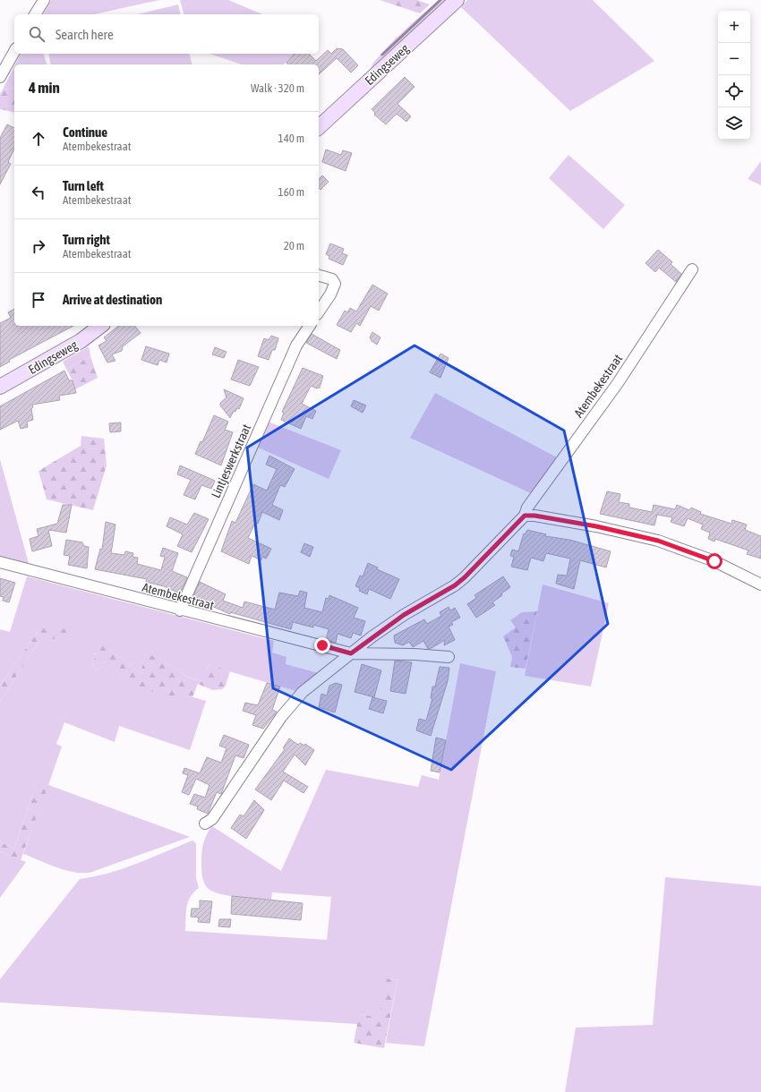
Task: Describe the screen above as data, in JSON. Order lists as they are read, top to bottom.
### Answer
{
  "streets": {
    "main road": ["Edingseweg"],
    "street": ["Atembekestraat", "Lintjeswerkstraat"]
  },
  "crossings": [
    ["Atembekestraat", "Lintjeswerkstraat"]
  ],
  "page": {
    "map_buttons": ["+", "−"],
    "search": "Search here",
    "heading": ["4 min", "Walk · 320 m"],
    "list": [
      ["Continue", "Atembekestraat", "140 m"],
      ["Turn left", "Atembekestraat", "160 m"],
      ["Turn right", "Atembekestraat", "20 m"],
      "Arrive at destination"
    ]
  }
}
